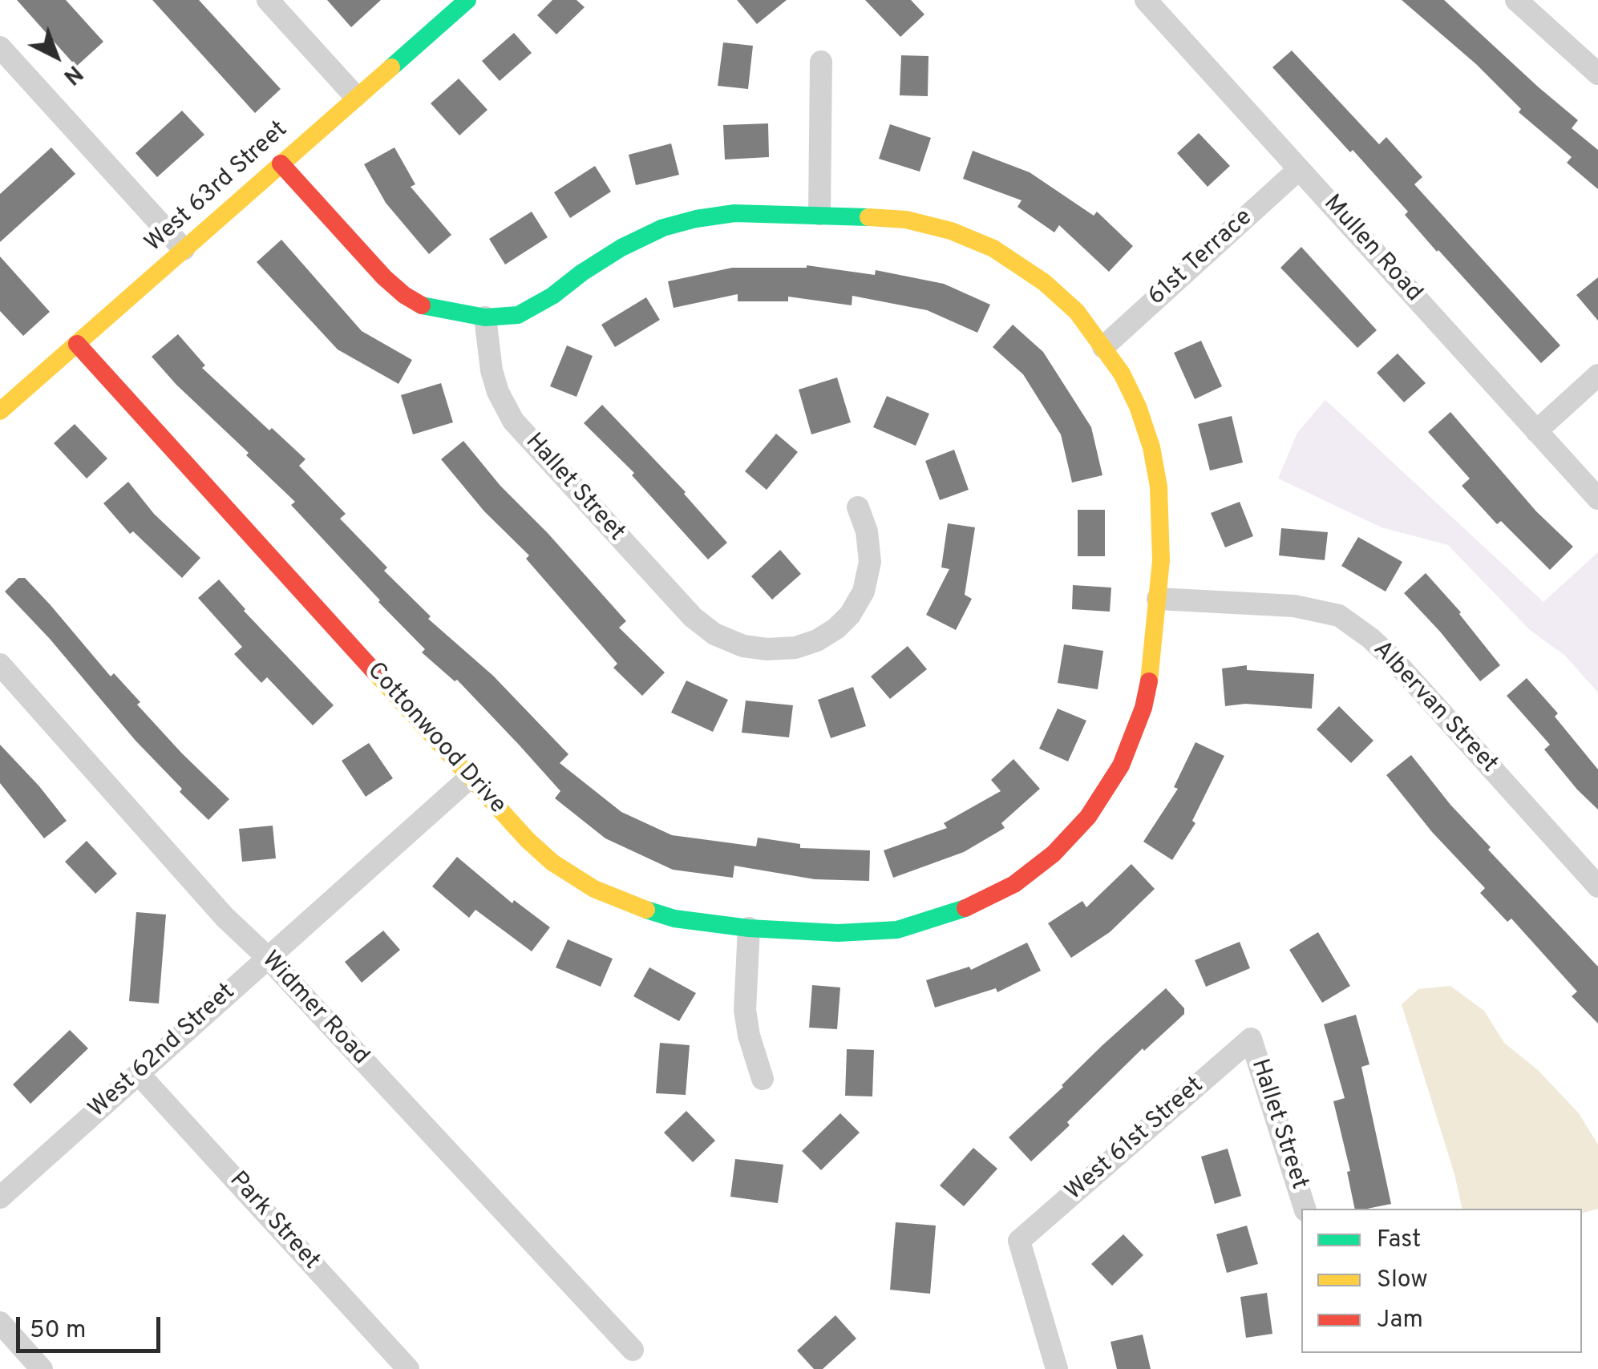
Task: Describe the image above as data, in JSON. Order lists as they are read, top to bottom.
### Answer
{
  "streets": {
    "street": [
      "West 63rd Street",
      "Mullen Road",
      "61st Terrace",
      "Hallet Street",
      "Albervan Street",
      "Cottonwood Drive",
      "Widmer Road",
      "West 62nd Street",
      "West 61st Street",
      "Park Street"
    ]
  },
  "crossings": [
    ["West 63rd Street", "Cottonwood Drive"],
    ["Mullen Road", "61st Terrace"],
    ["Hallet Street", "West 61st Street"],
    ["Albervan Street", "Cottonwood Drive"],
    ["Cottonwood Drive", "West 62nd Street"],
    ["Widmer Road", "West 62nd Street"],
    ["West 62nd Street", "Park Street"]
  ],
  "legend": ["Fast", "Slow", "Jam"],
  "scale_bar": "50 m",
  "north": "bottom right"
}
